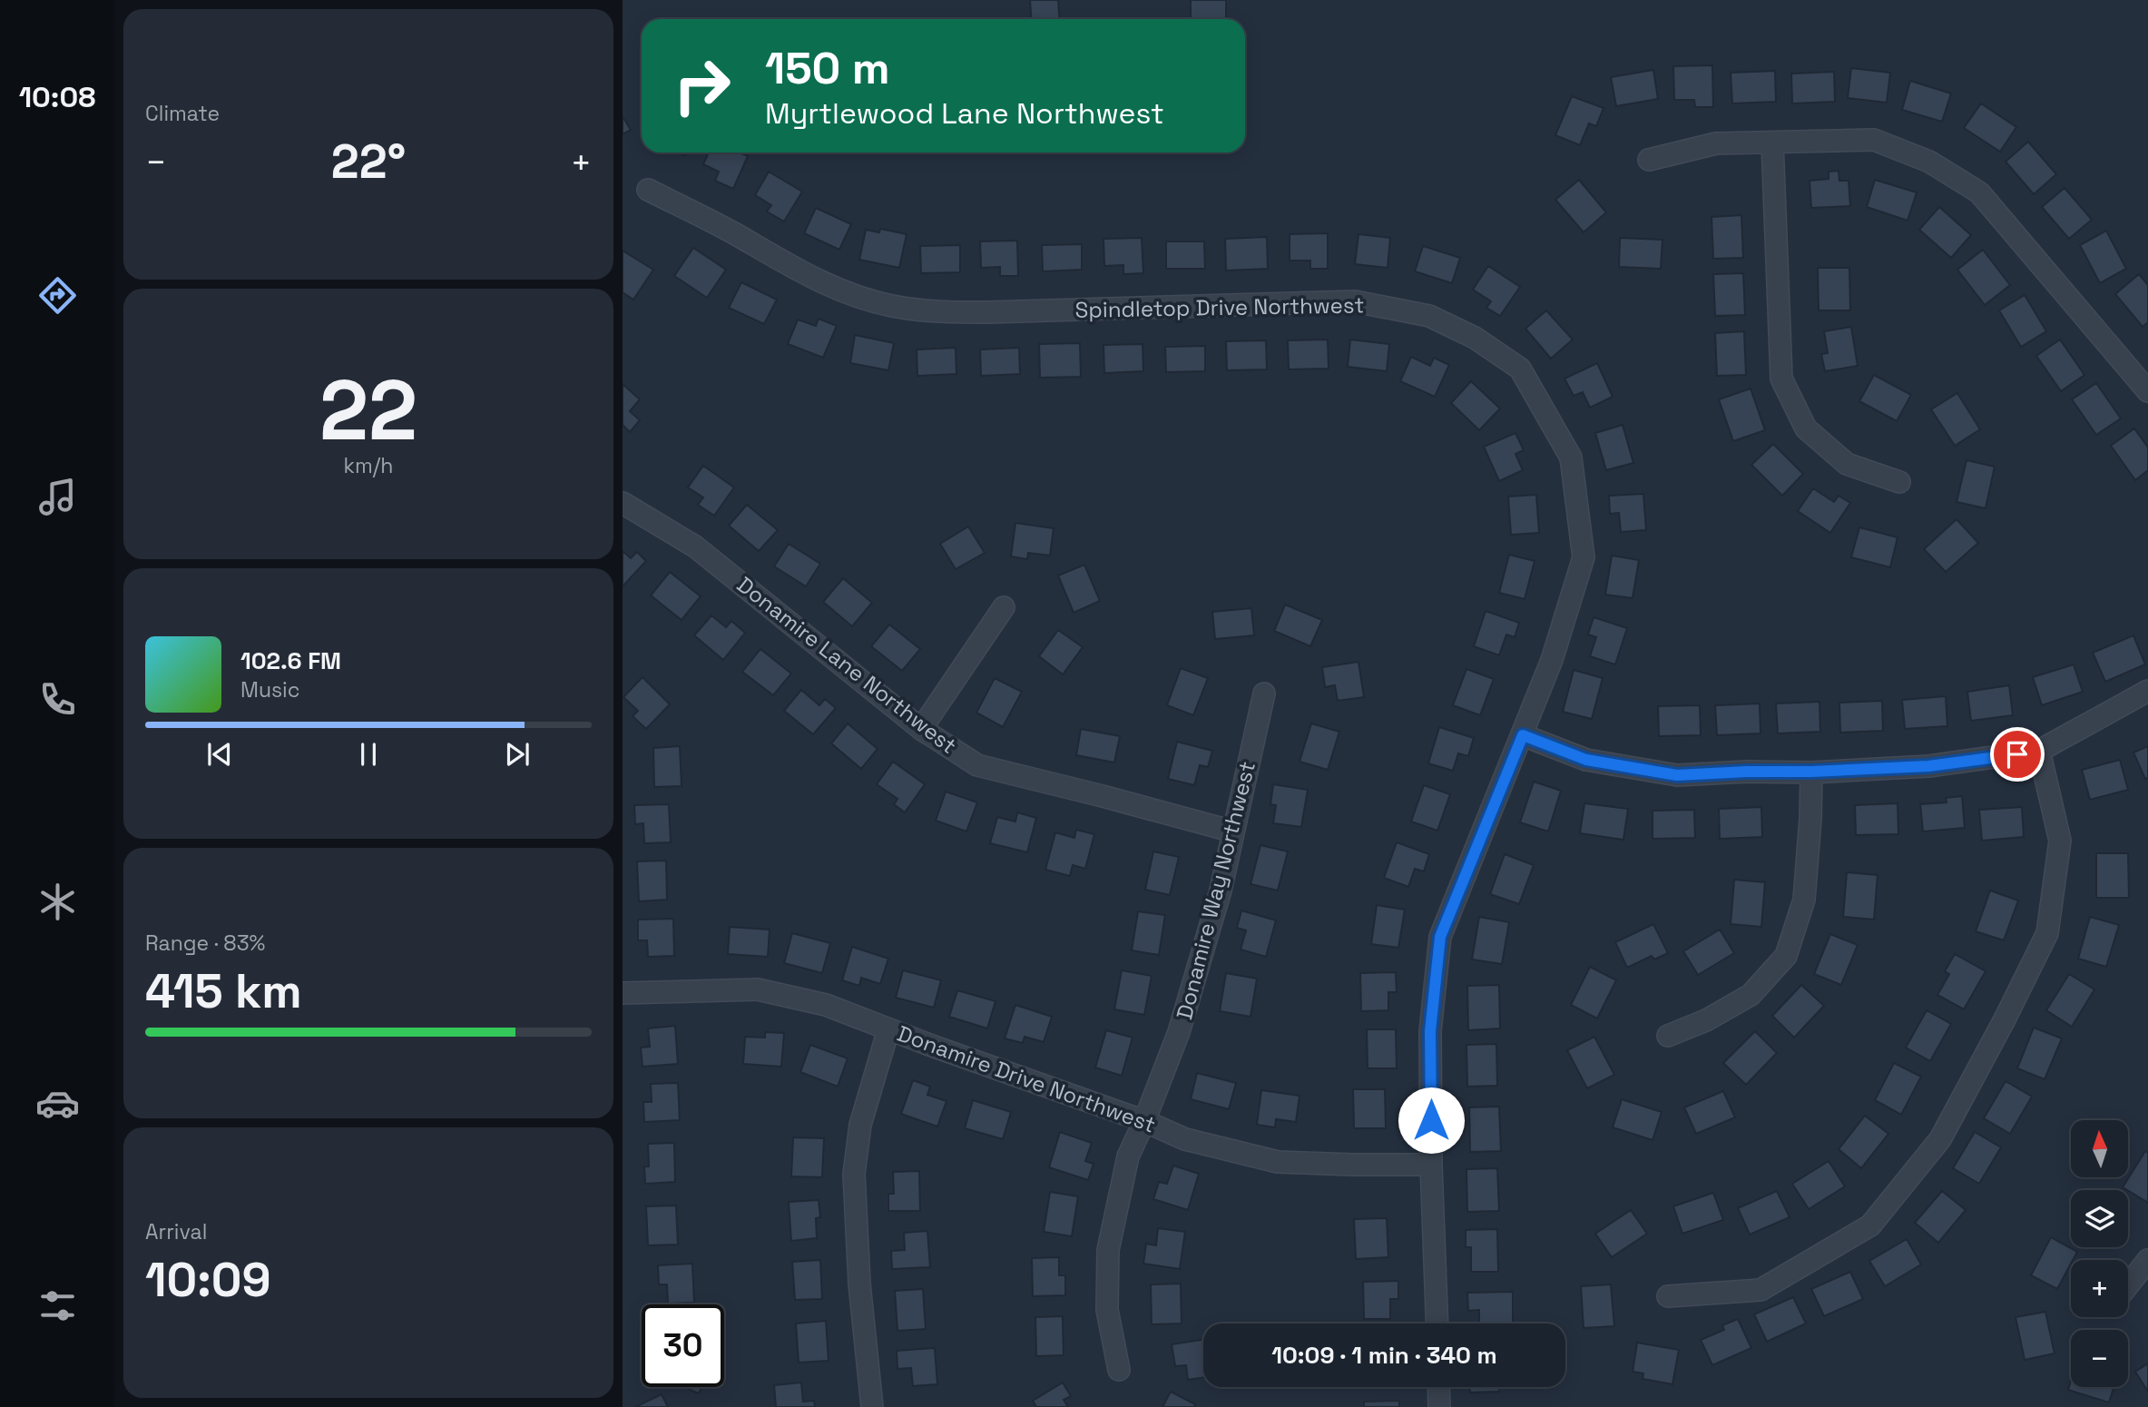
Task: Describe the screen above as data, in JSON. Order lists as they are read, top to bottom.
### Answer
{
  "streets": {
    "street": [
      "Spindletop Drive Northwest",
      "Donamire Lane Northwest",
      "Donamire Way Northwest",
      "Donamire Drive Northwest"
    ]
  },
  "crossings": [
    ["Spindletop Drive Northwest", "Donamire Drive Northwest"],
    ["Donamire Lane Northwest", "Donamire Way Northwest"],
    ["Donamire Way Northwest", "Donamire Drive Northwest"]
  ],
  "north": "top",
  "page": {
    "tabs": "10:08",
    "tile": [
      "Climate",
      ["22", "km/h"],
      ["Range · 83%", "415 km"],
      ["Arrival", "10:09"]
    ],
    "turn": ["150 m", "Myrtlewood Lane Northwest"],
    "heat": ["−", "22°", "+"],
    "song": ["102.6 FM", "Music"],
    "map_buttons": ["+", "−"],
    "limit": "30",
    "trip": "10:09 · 1 min · 340 m"
  }
}
